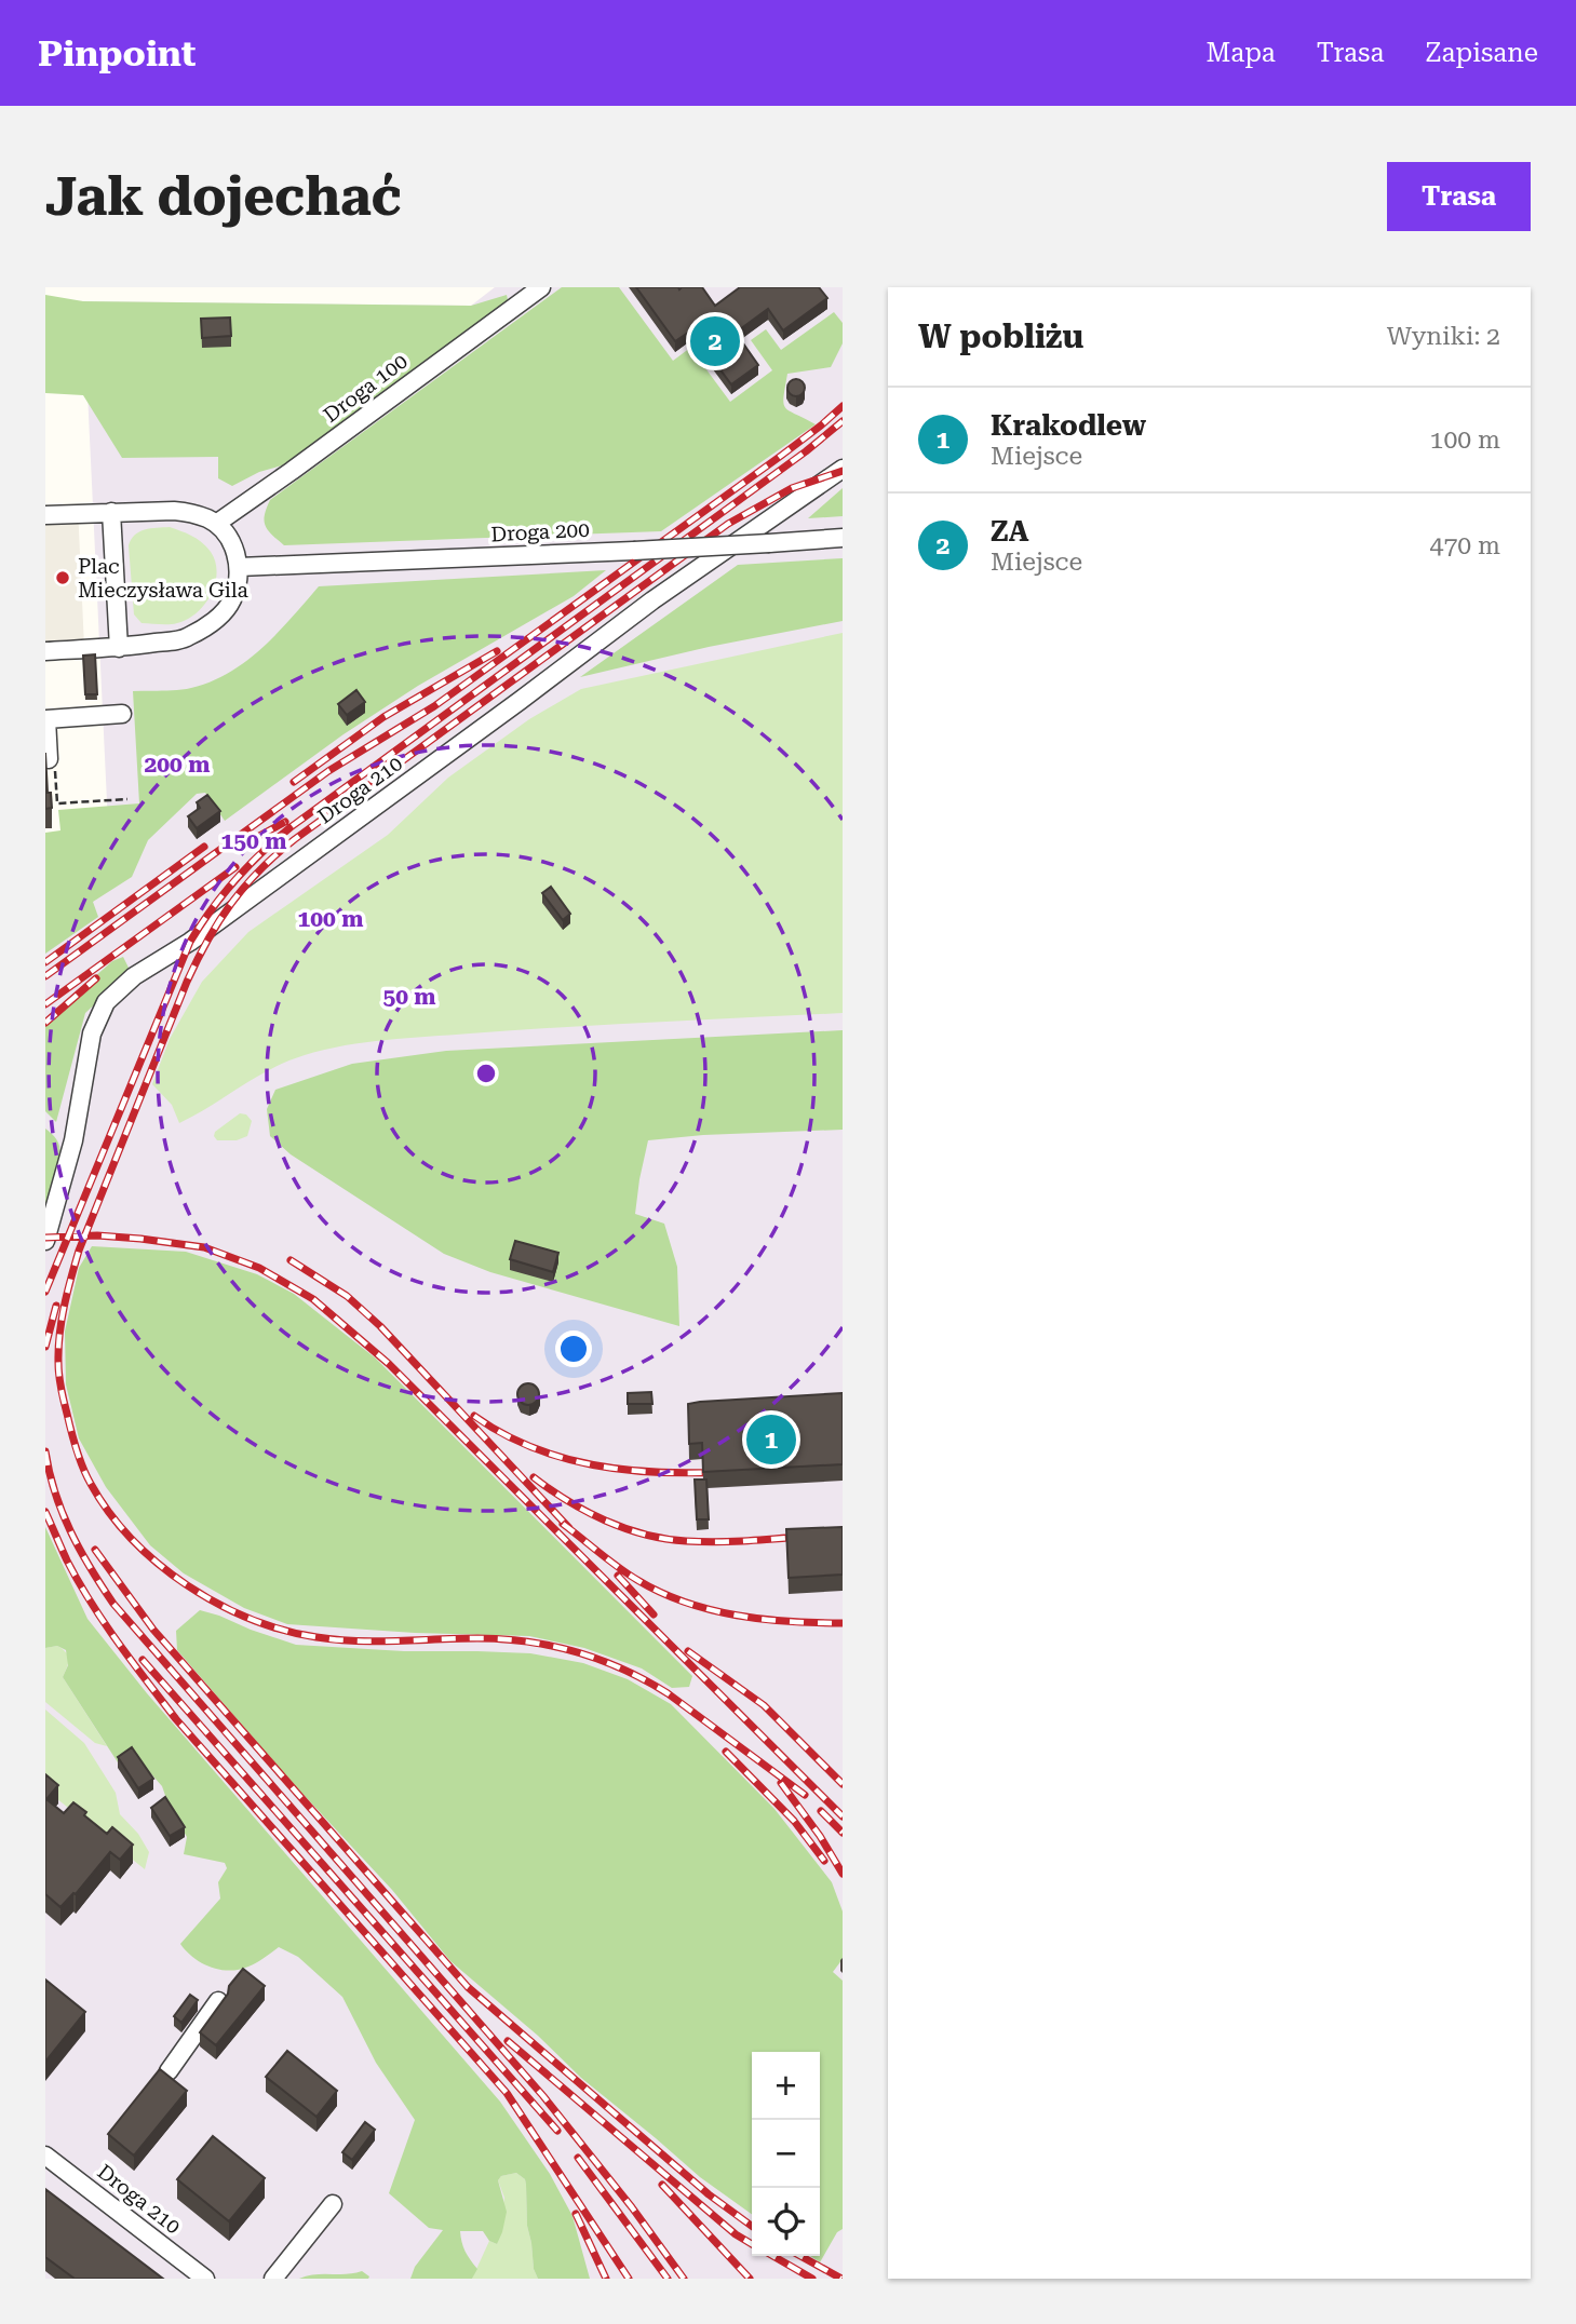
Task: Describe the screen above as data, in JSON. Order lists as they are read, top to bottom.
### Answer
{
  "streets": {
    "lane": ["Droga 100", "Droga 200", "Droga 210"]
  },
  "places": ["Plac Mieczysława Gila"],
  "page": {
    "header": "Pinpoint",
    "nav": ["Mapa", "Trasa", "Zapisane"],
    "buttons": "Trasa",
    "title": "Jak dojechać",
    "heading": ["W pobliżu", "Wyniki: 2"],
    "pins": ["2", "1"],
    "list": [
      {
        "mark": "1",
        "name": "Krakodlew",
        "note": "Miejsce",
        "value": "100 m"
      },
      {
        "mark": "2",
        "name": "ZA",
        "note": "Miejsce",
        "value": "470 m"
      }
    ],
    "map_buttons": ["+", "−"]
  },
  "rings": [
    "200 m",
    "150 m",
    "100 m",
    "50 m"
  ]
}
